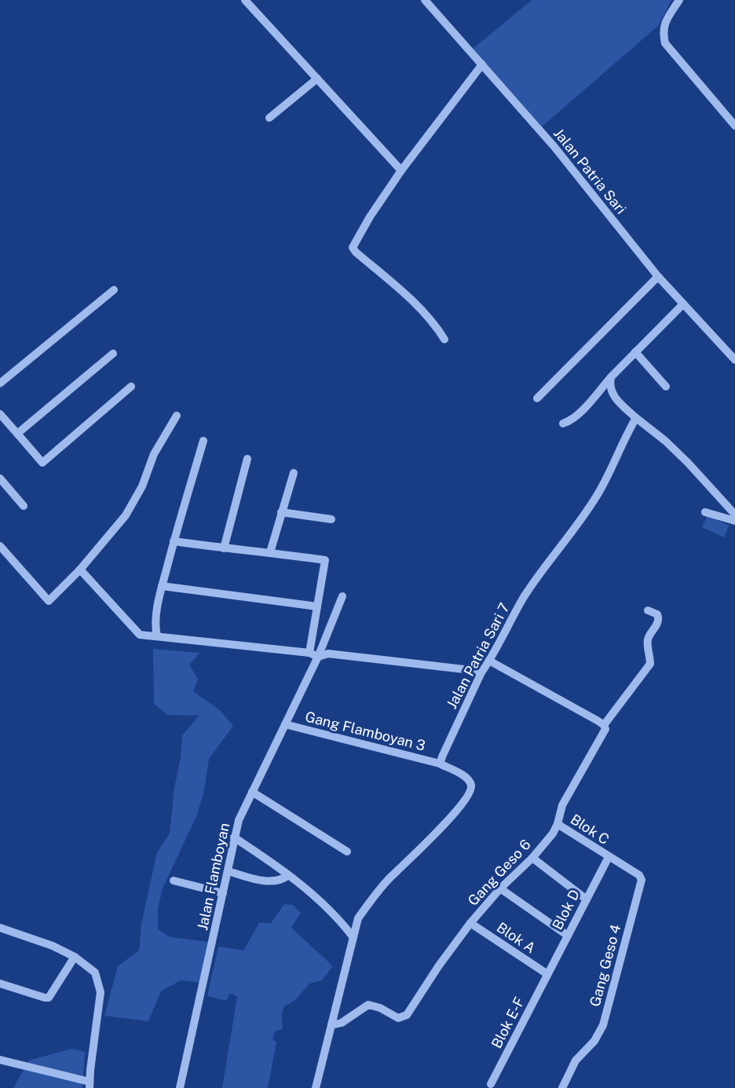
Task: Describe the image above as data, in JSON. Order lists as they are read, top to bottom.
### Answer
{
  "streets": {
    "street": [
      "Jalan Patria Sari",
      "Jalan Patria Sari 7",
      "Gang Flamboyan 3",
      "Blok C",
      "Gang Geso 6",
      "Jalan Flamboyan",
      "Blok D",
      "Blok A",
      "Gang Geso 4",
      "Blok E-F"
    ]
  },
  "crossings": [
    ["Jalan Patria Sari 7", "Gang Flamboyan 3"],
    ["Gang Flamboyan 3", "Jalan Flamboyan"],
    ["Blok C", "Gang Geso 6"],
    ["Blok C", "Blok D"],
    ["Blok C", "Gang Geso 4"],
    ["Gang Geso 6", "Blok A"],
    ["Blok D", "Blok A"],
    ["Blok D", "Gang Geso 4"],
    ["Blok D", "Blok E-F"],
    ["Blok A", "Blok E-F"]
  ]
}
